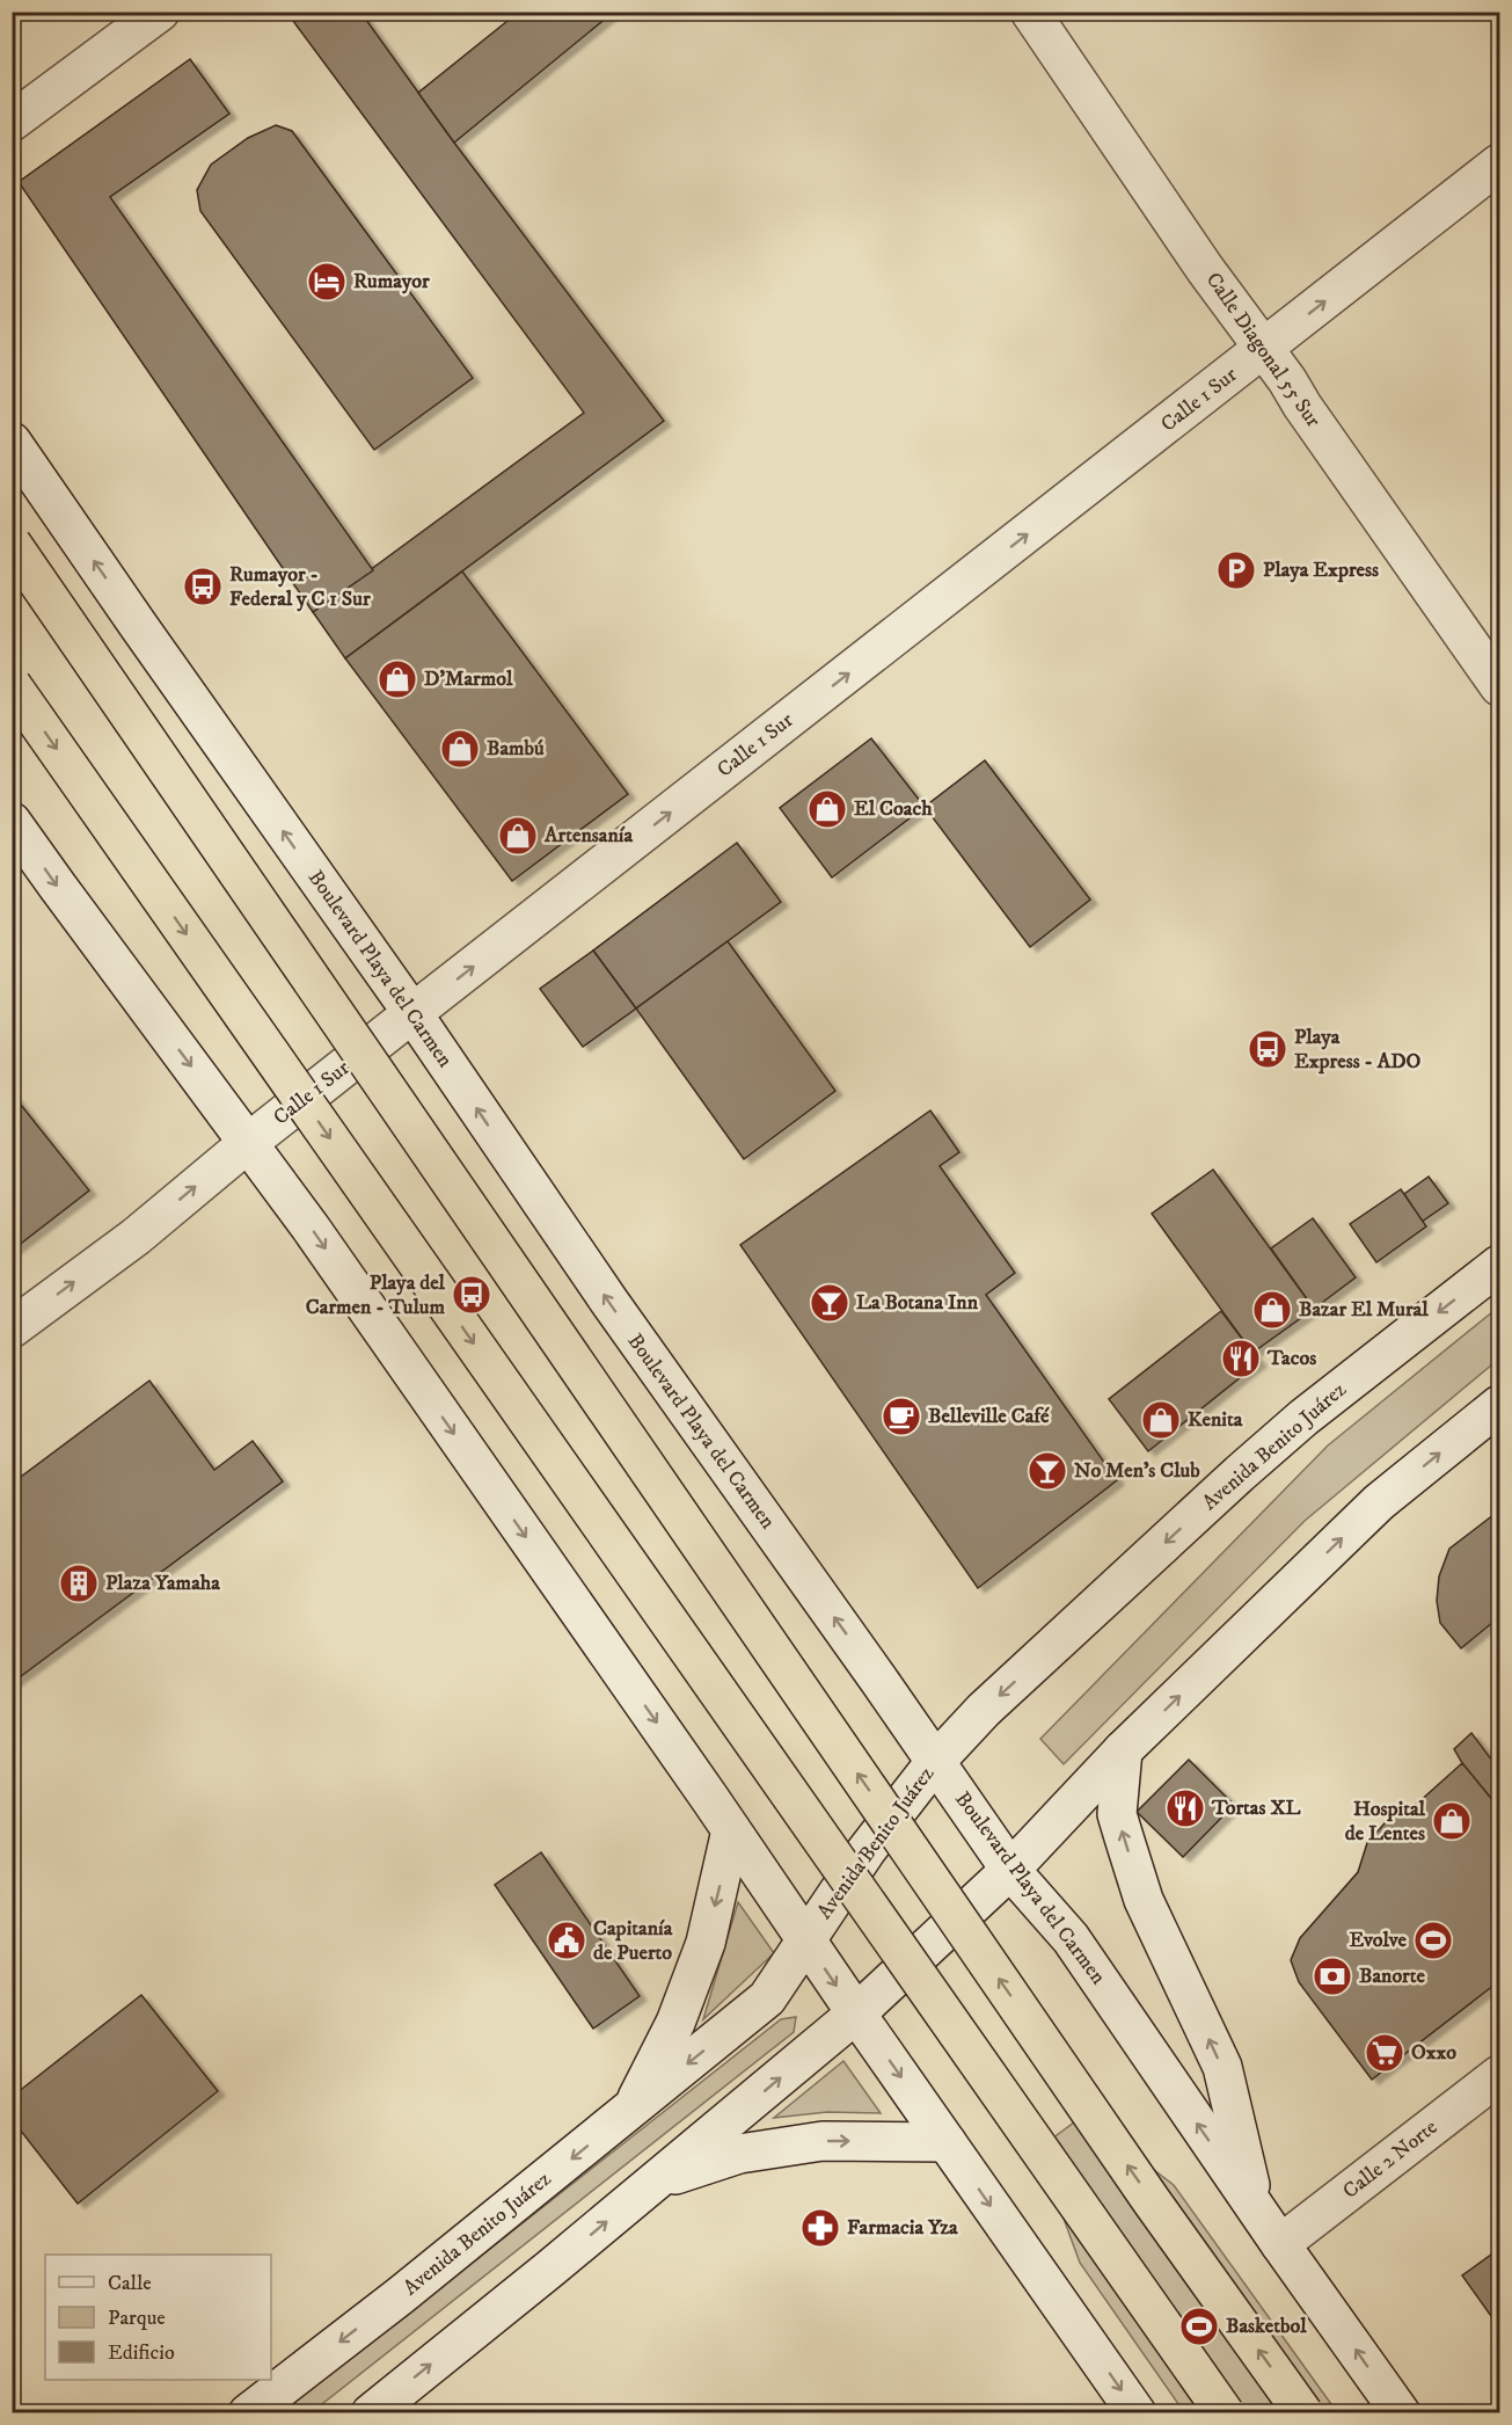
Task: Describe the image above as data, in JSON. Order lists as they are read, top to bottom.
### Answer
{
  "streets": {
    "main road": [
      "Calle Diagonal 55 Sur",
      "Calle 1 Sur",
      "Boulevard Playa del Carmen",
      "Avenida Benito Juárez",
      "Calle 2 Norte"
    ]
  },
  "crossings": [
    ["Calle Diagonal 55 Sur", "Calle 1 Sur"],
    ["Calle 1 Sur", "Boulevard Playa del Carmen"],
    ["Boulevard Playa del Carmen", "Avenida Benito Juárez"],
    ["Boulevard Playa del Carmen", "Calle 2 Norte"]
  ],
  "one_way": ["Calle 1 Sur"],
  "places": {
    "hotel": ["Rumayor"],
    "parking": ["Playa Express"],
    "bus stop": ["Rumayor - Federal y C 1 Sur", "Playa Express - ADO", "Playa del Carmen - Tulum"],
    "shop": [
      "D'Marmol",
      "Bambú",
      "El Coach",
      "Artensanía",
      "Bazar El Mural",
      "Kenita",
      "Hospital de Lentes"
    ],
    "bar": ["La Botana Inn", "No Men's Club"],
    "restaurant": ["Tacos", "Tortas XL"],
    "cafe": ["Belleville Café"],
    "building": ["Plaza Yamaha"],
    "public building": ["Capitanía de Puerto"],
    "sports": ["Evolve", "Basketbol"],
    "bank": ["Banorte"],
    "supermarket": ["Oxxo"],
    "pharmacy": ["Farmacia Yza"]
  },
  "legend": ["Calle", "Parque", "Edificio"]
}
